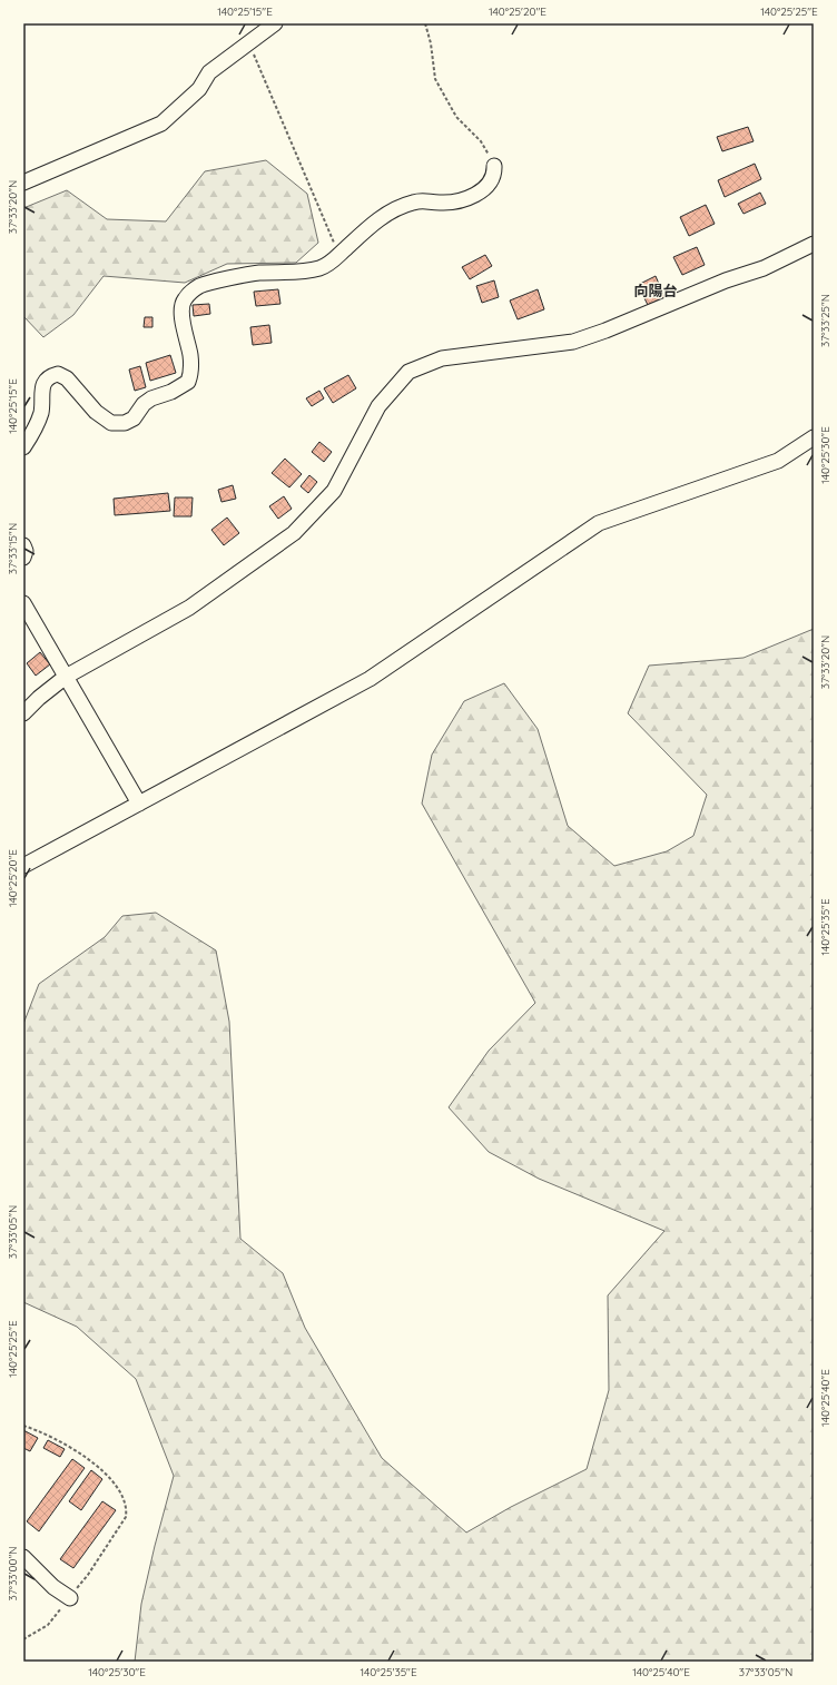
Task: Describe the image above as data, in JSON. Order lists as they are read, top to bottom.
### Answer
{
  "districts": ["向陽台"],
  "coordinates": [
    "140°25'15\"E",
    "140°25'20\"E",
    "140°25'25\"E",
    "37°33'20\"N",
    "37°33'25\"N",
    "140°25'30\"E",
    "37°33'15\"N",
    "140°25'35\"E",
    "37°33'05\"N",
    "140°25'40\"E",
    "37°33'00\"N"
  ]
}
